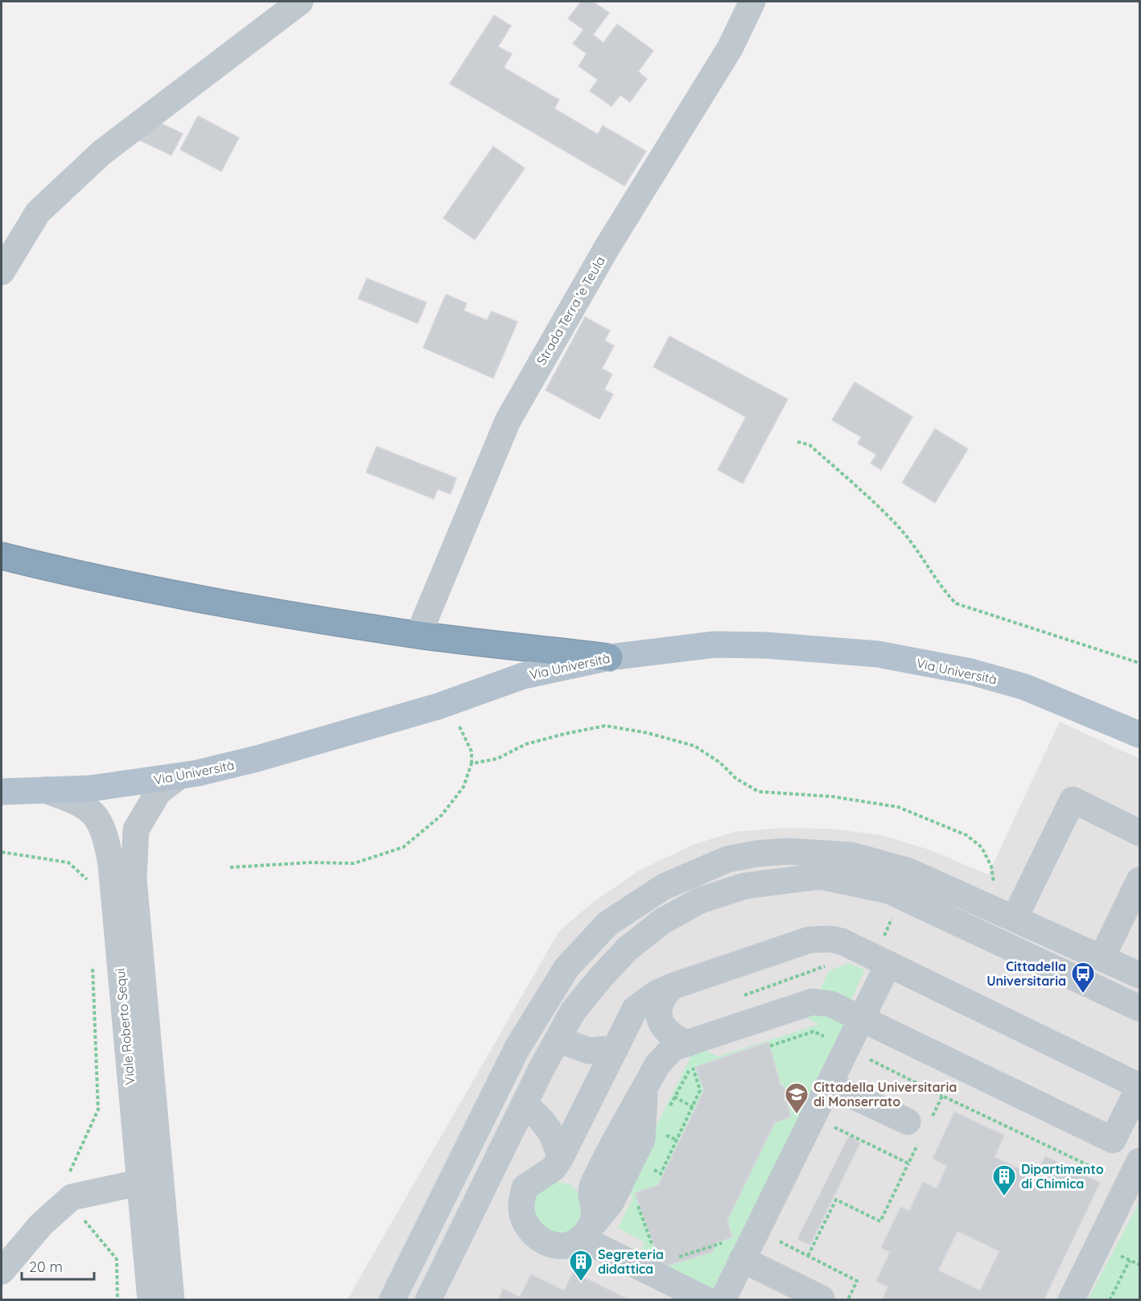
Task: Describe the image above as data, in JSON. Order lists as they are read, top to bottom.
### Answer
{
  "streets": {
    "main road": ["Via Università"],
    "street": ["Strada Terra 'e Teula", "Viale Roberto Sequi"]
  },
  "crossings": [
    ["Via Università", "Viale Roberto Sequi"]
  ],
  "places": {
    "bus stop": ["Cittadella Universitaria"],
    "school or university": ["Cittadella Universitaria di Monserrato"],
    "building": ["Dipartimento di Chimica", "Segreteria didattica"]
  },
  "scale_bar": "20 m"
}
